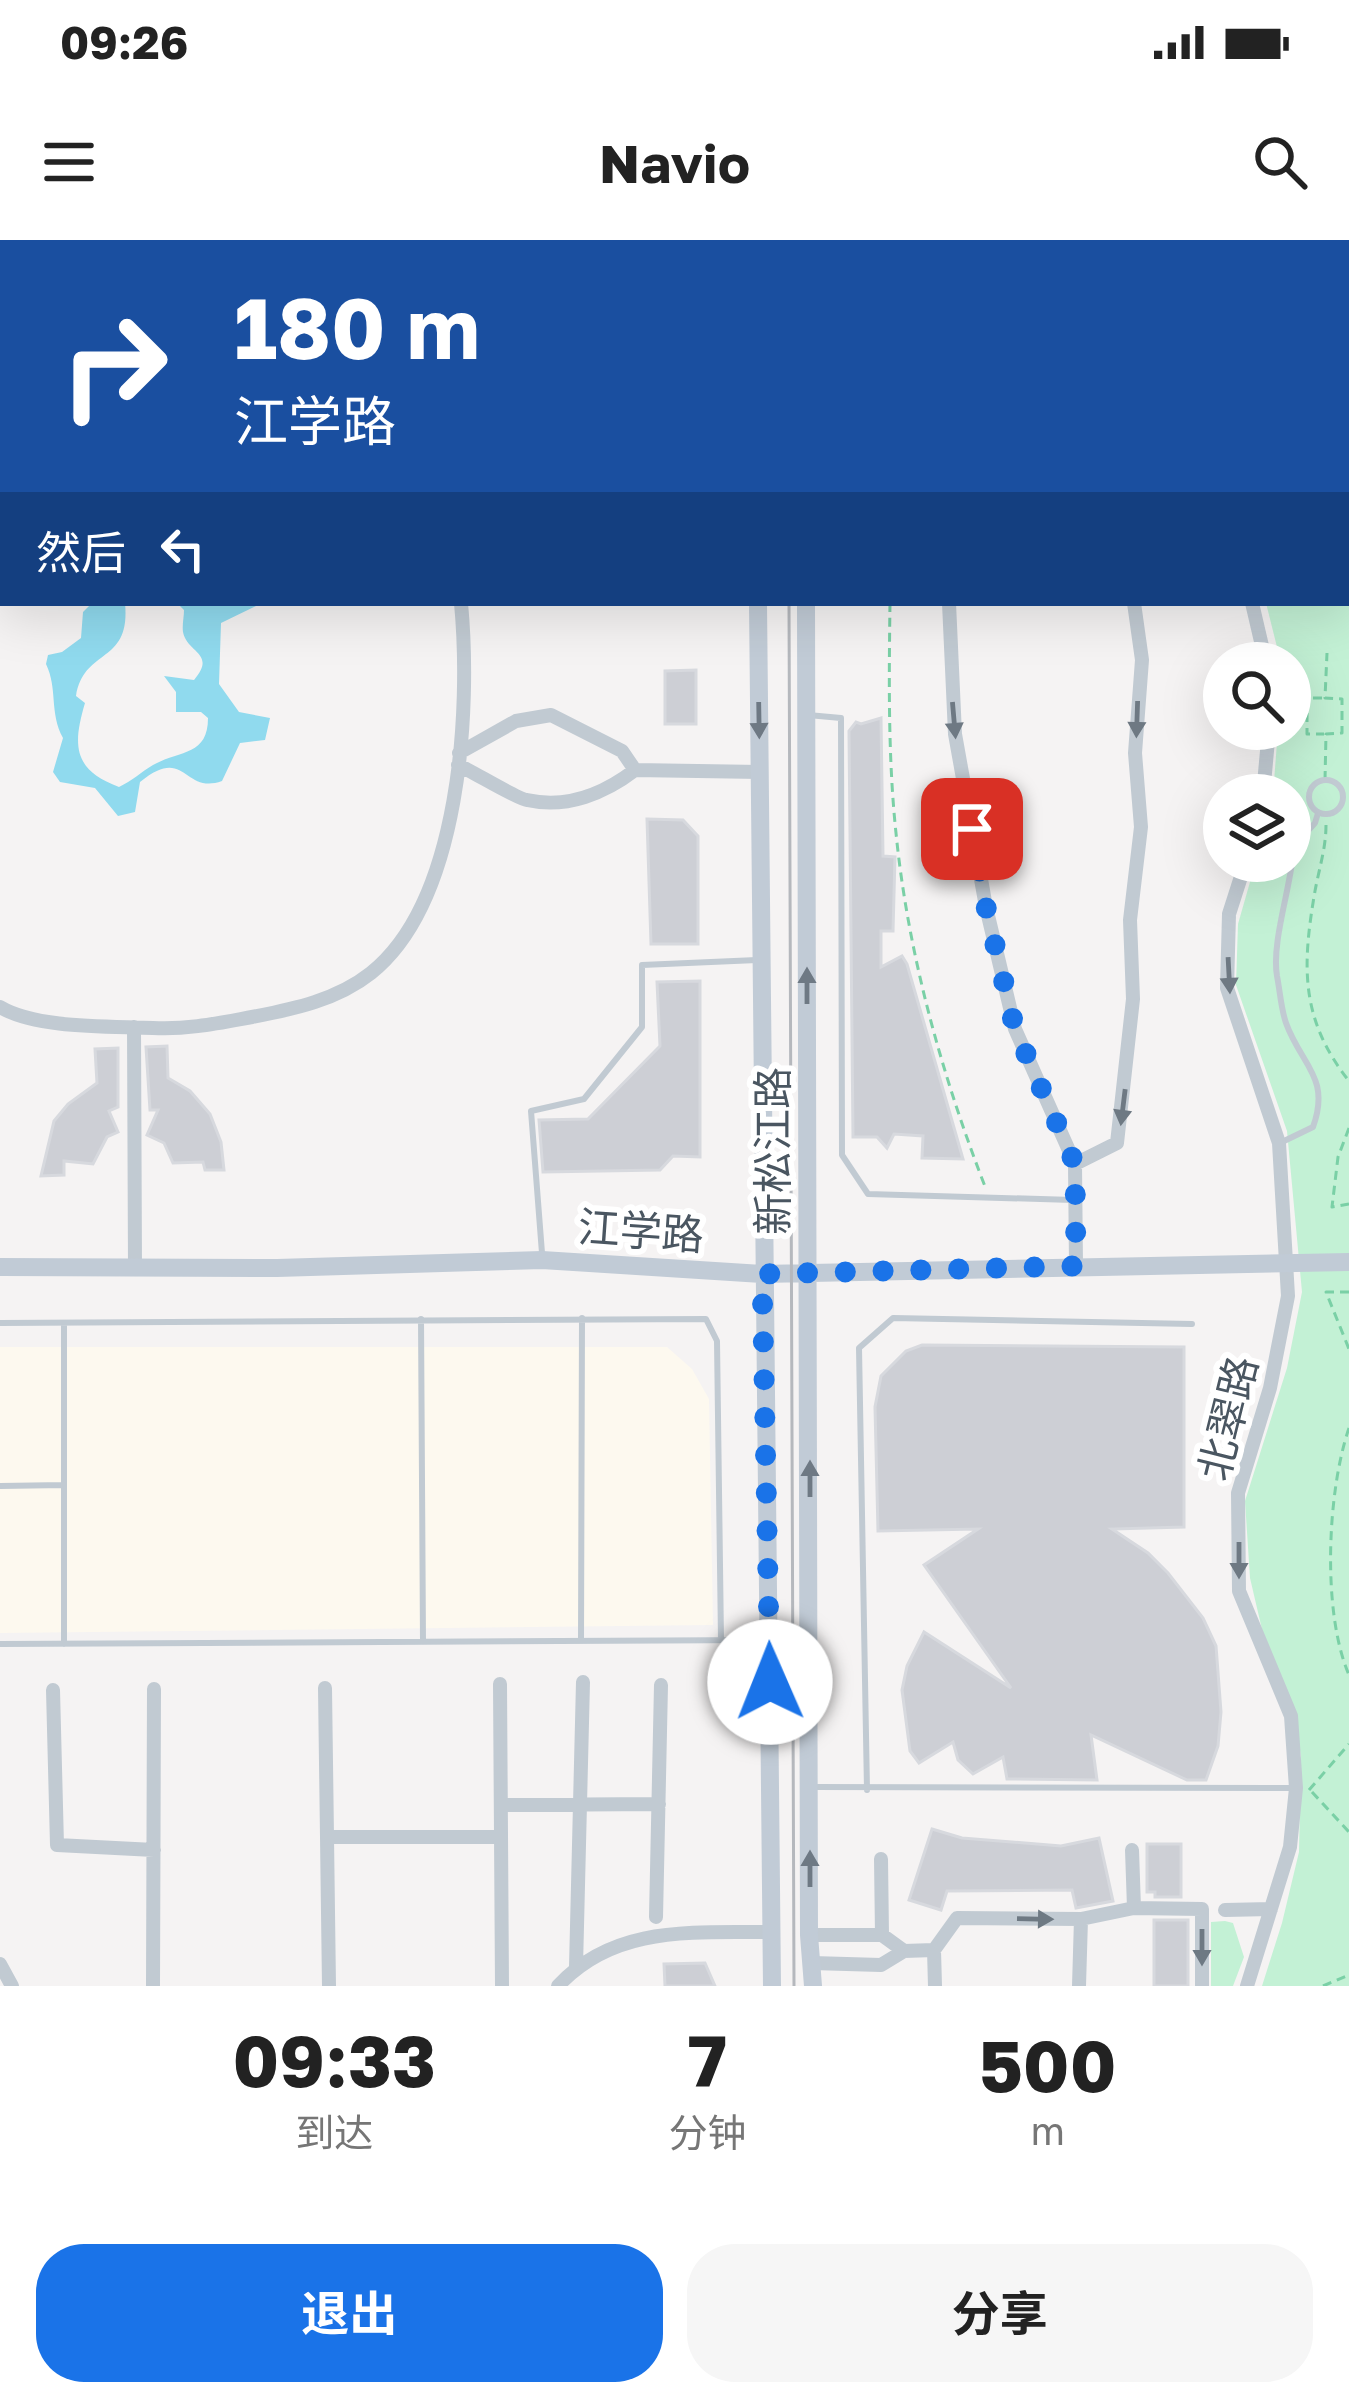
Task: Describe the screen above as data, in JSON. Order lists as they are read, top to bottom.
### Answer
{
  "streets": {
    "main road": ["新松江路", "江学路"],
    "street": ["北翠路"]
  },
  "crossings": [
    ["新松江路", "江学路"],
    ["江学路", "北翠路"]
  ],
  "one_way": ["北翠路"],
  "page": {
    "status": "09:26",
    "header": "Navio",
    "turn": ["180 m", "江学路"],
    "then": "然后",
    "eta": [
      "09:33",
      "到达",
      "7",
      "分钟",
      "500",
      "m"
    ],
    "buttons": ["退出", "分享"]
  }
}
